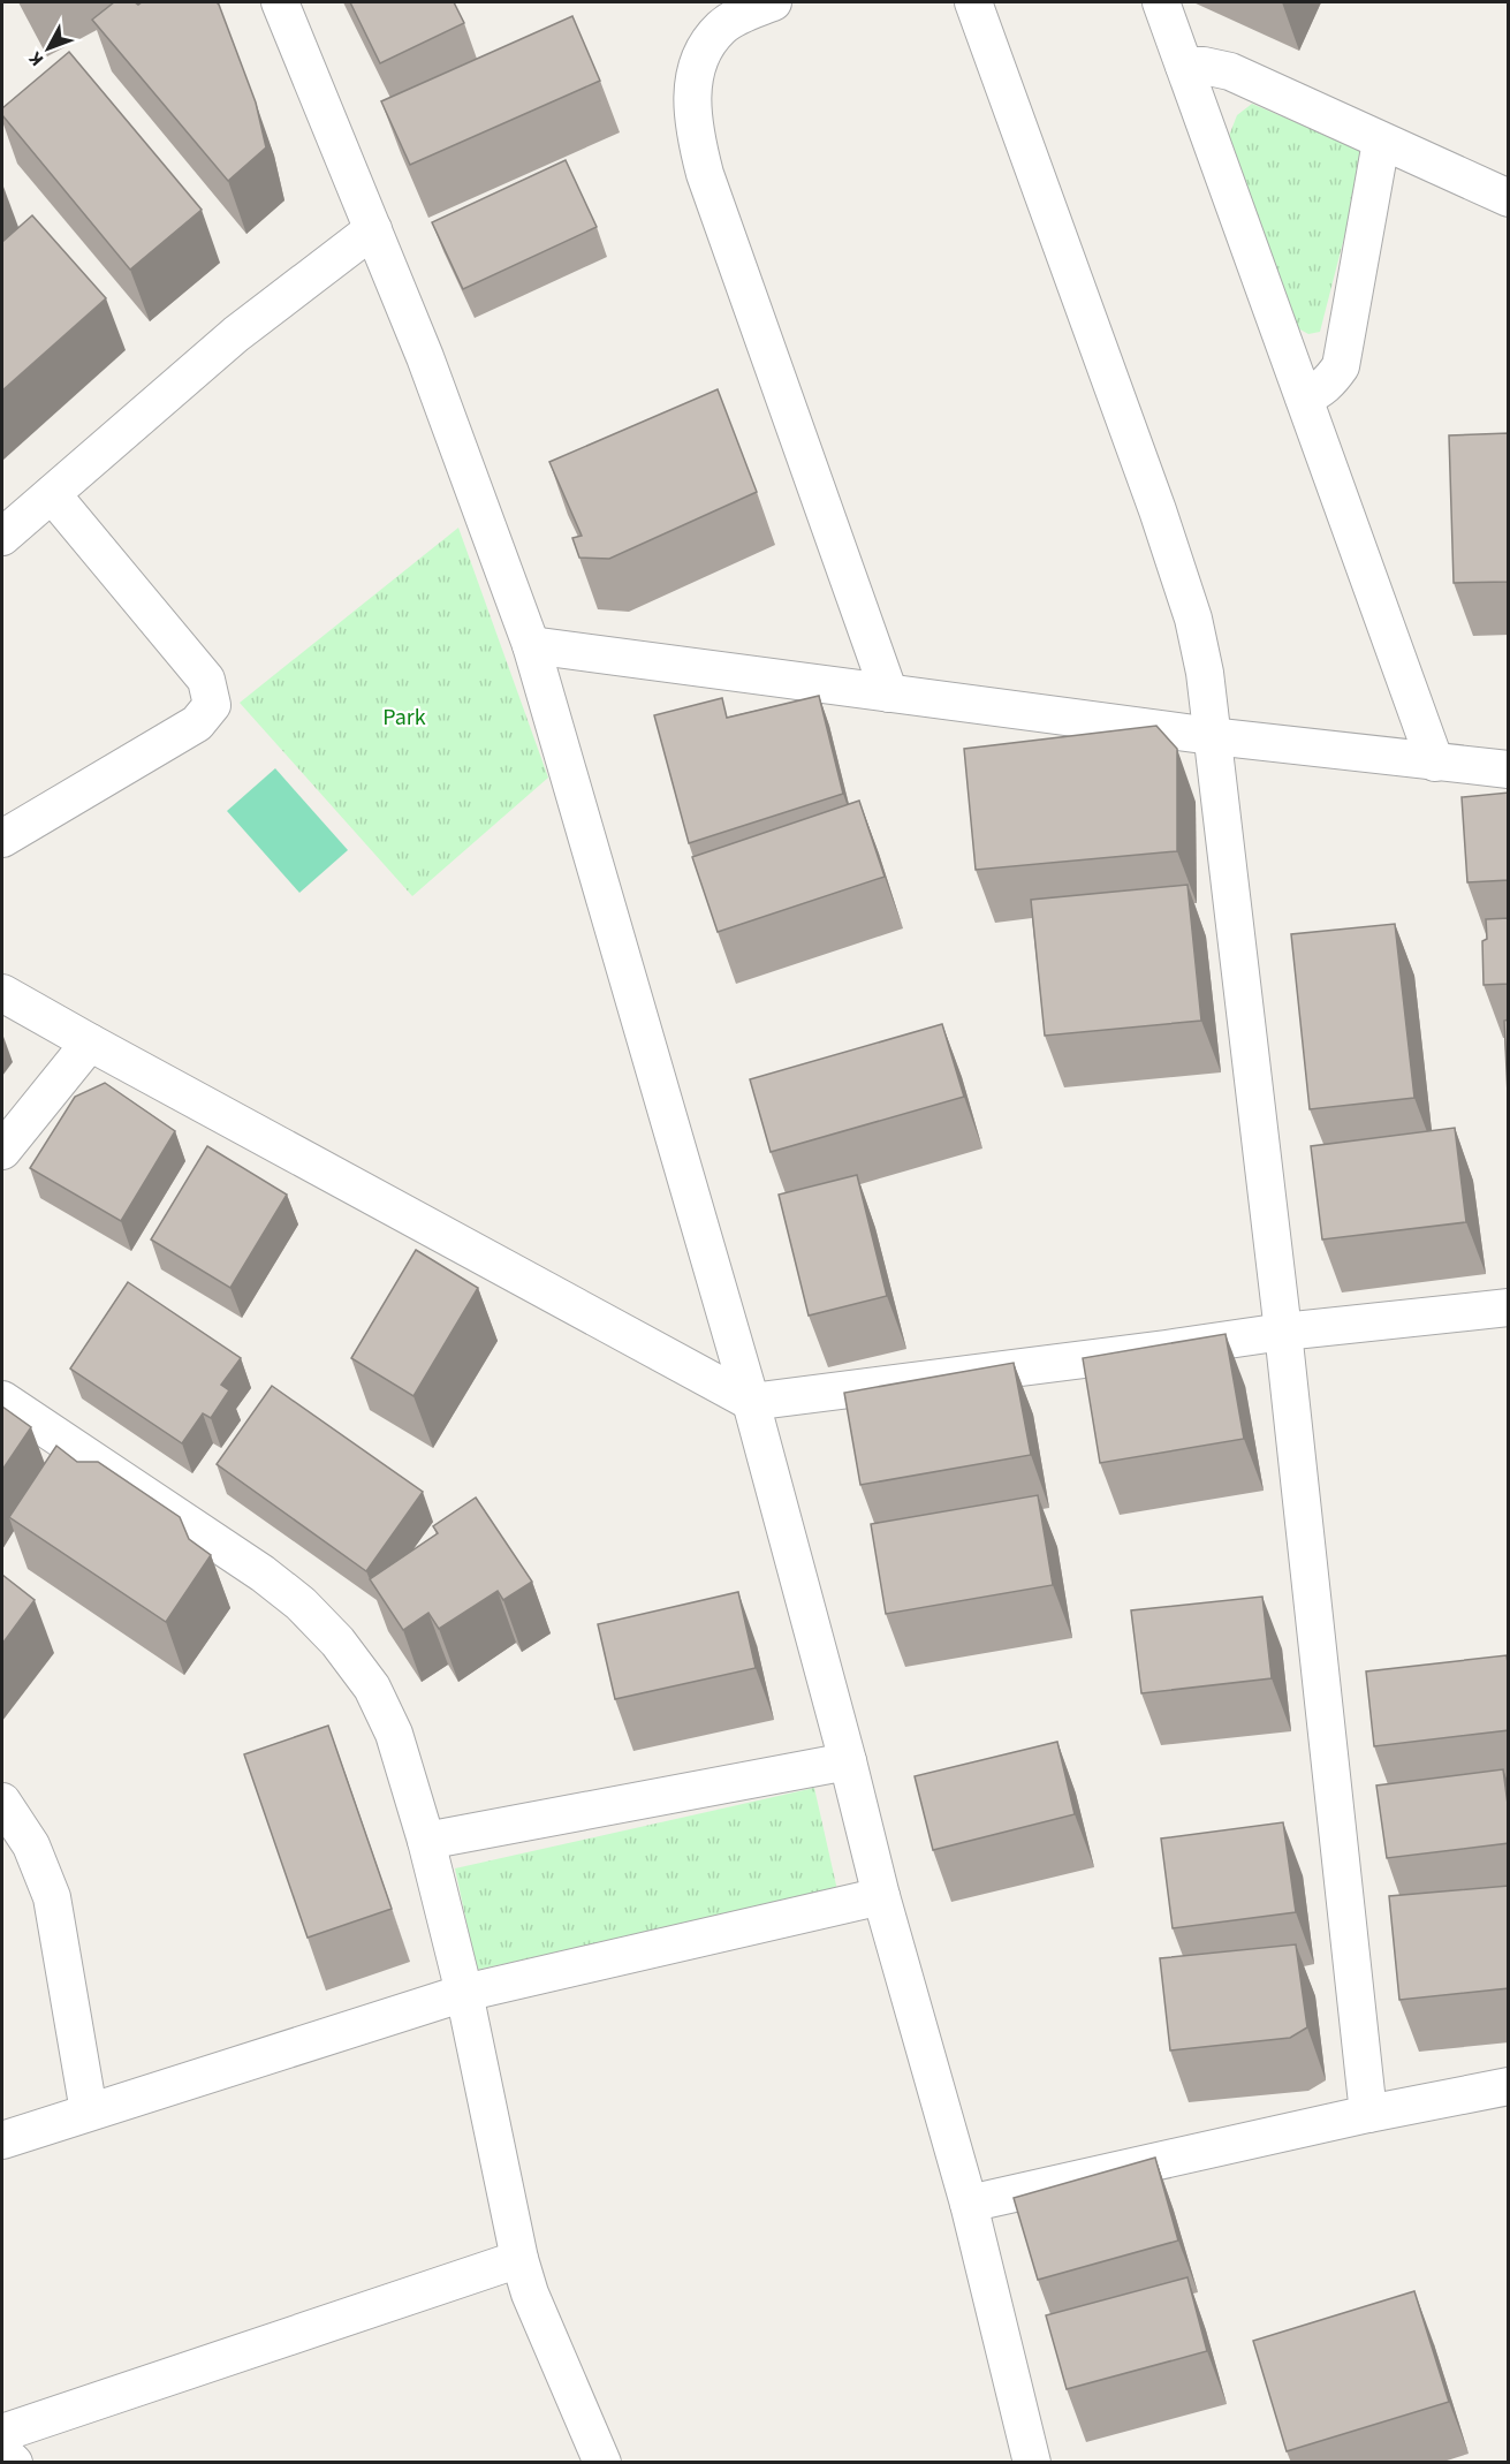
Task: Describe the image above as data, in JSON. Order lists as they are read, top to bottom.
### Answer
{
  "parks": ["Park"],
  "north": "bottom left"
}
